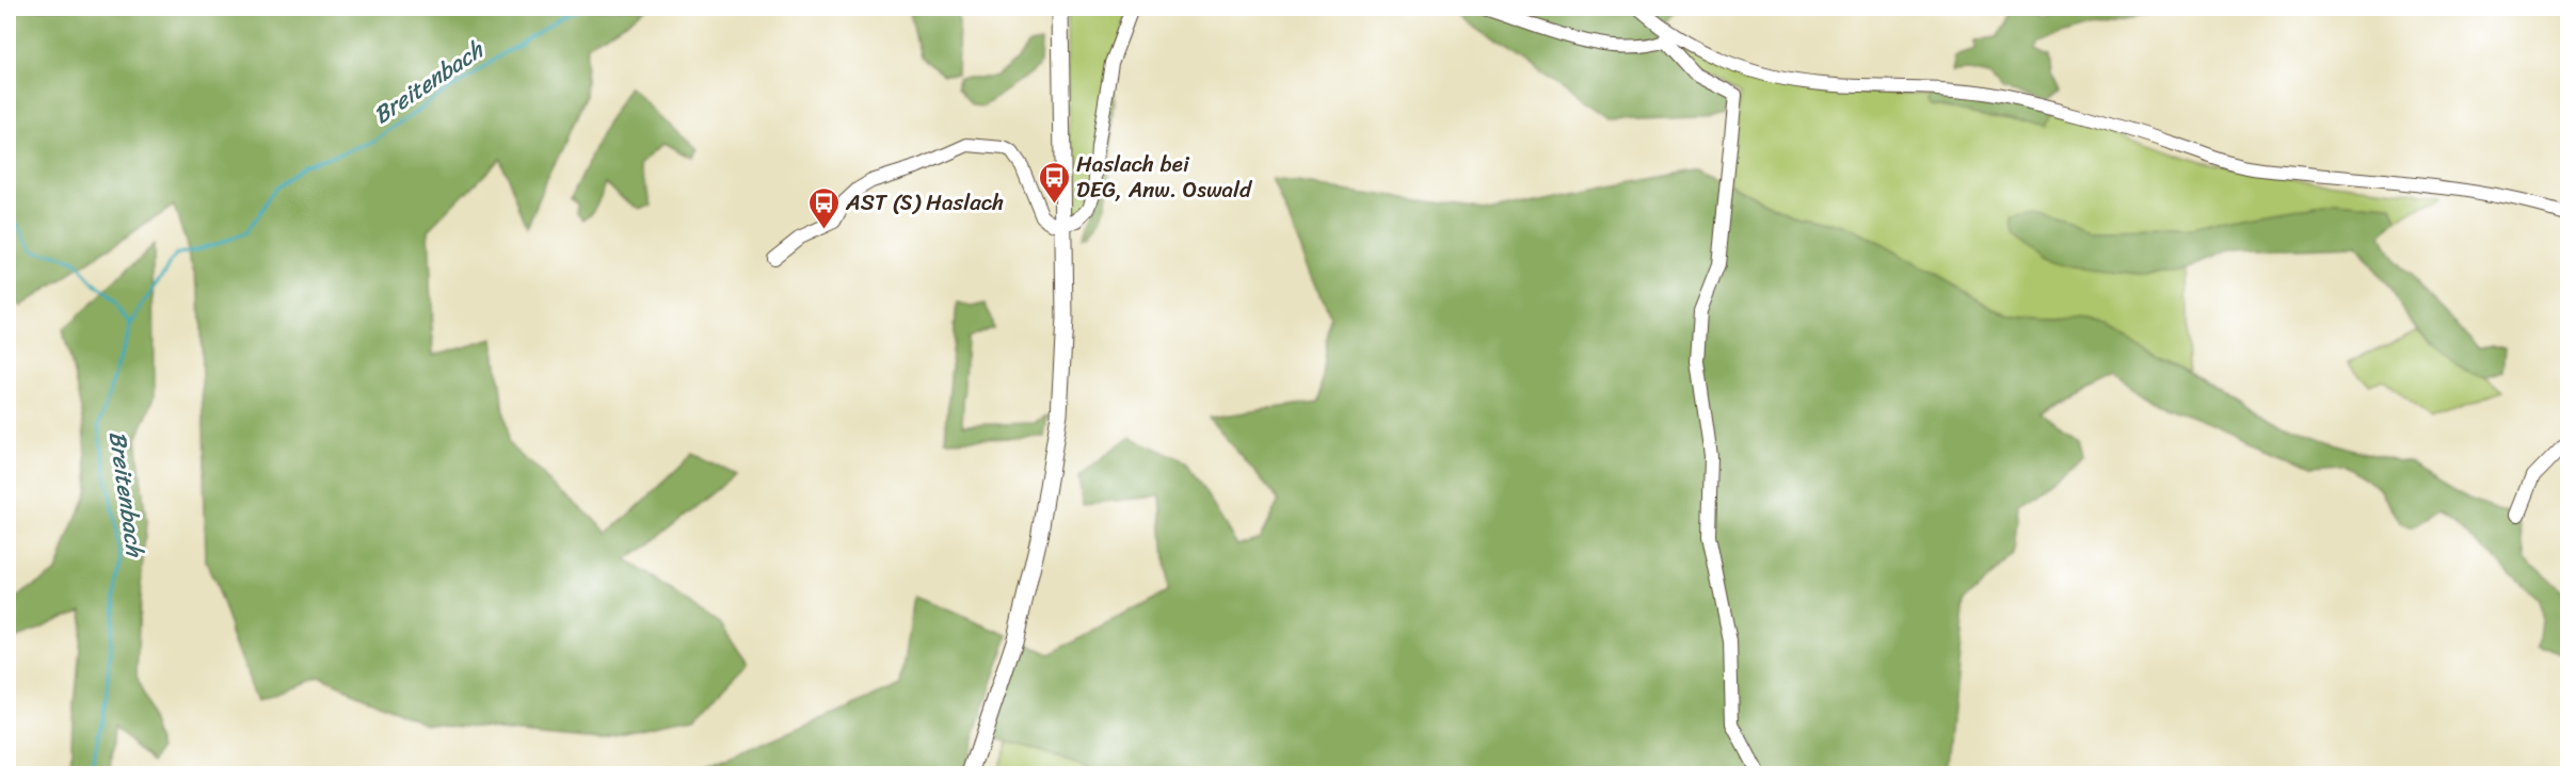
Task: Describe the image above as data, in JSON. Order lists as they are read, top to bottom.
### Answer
{
  "water": ["Breitenbach"],
  "places": {
    "bus stop": ["Haslach bei DEG, Anw. Oswald", "AST (S) Haslach"]
  }
}
